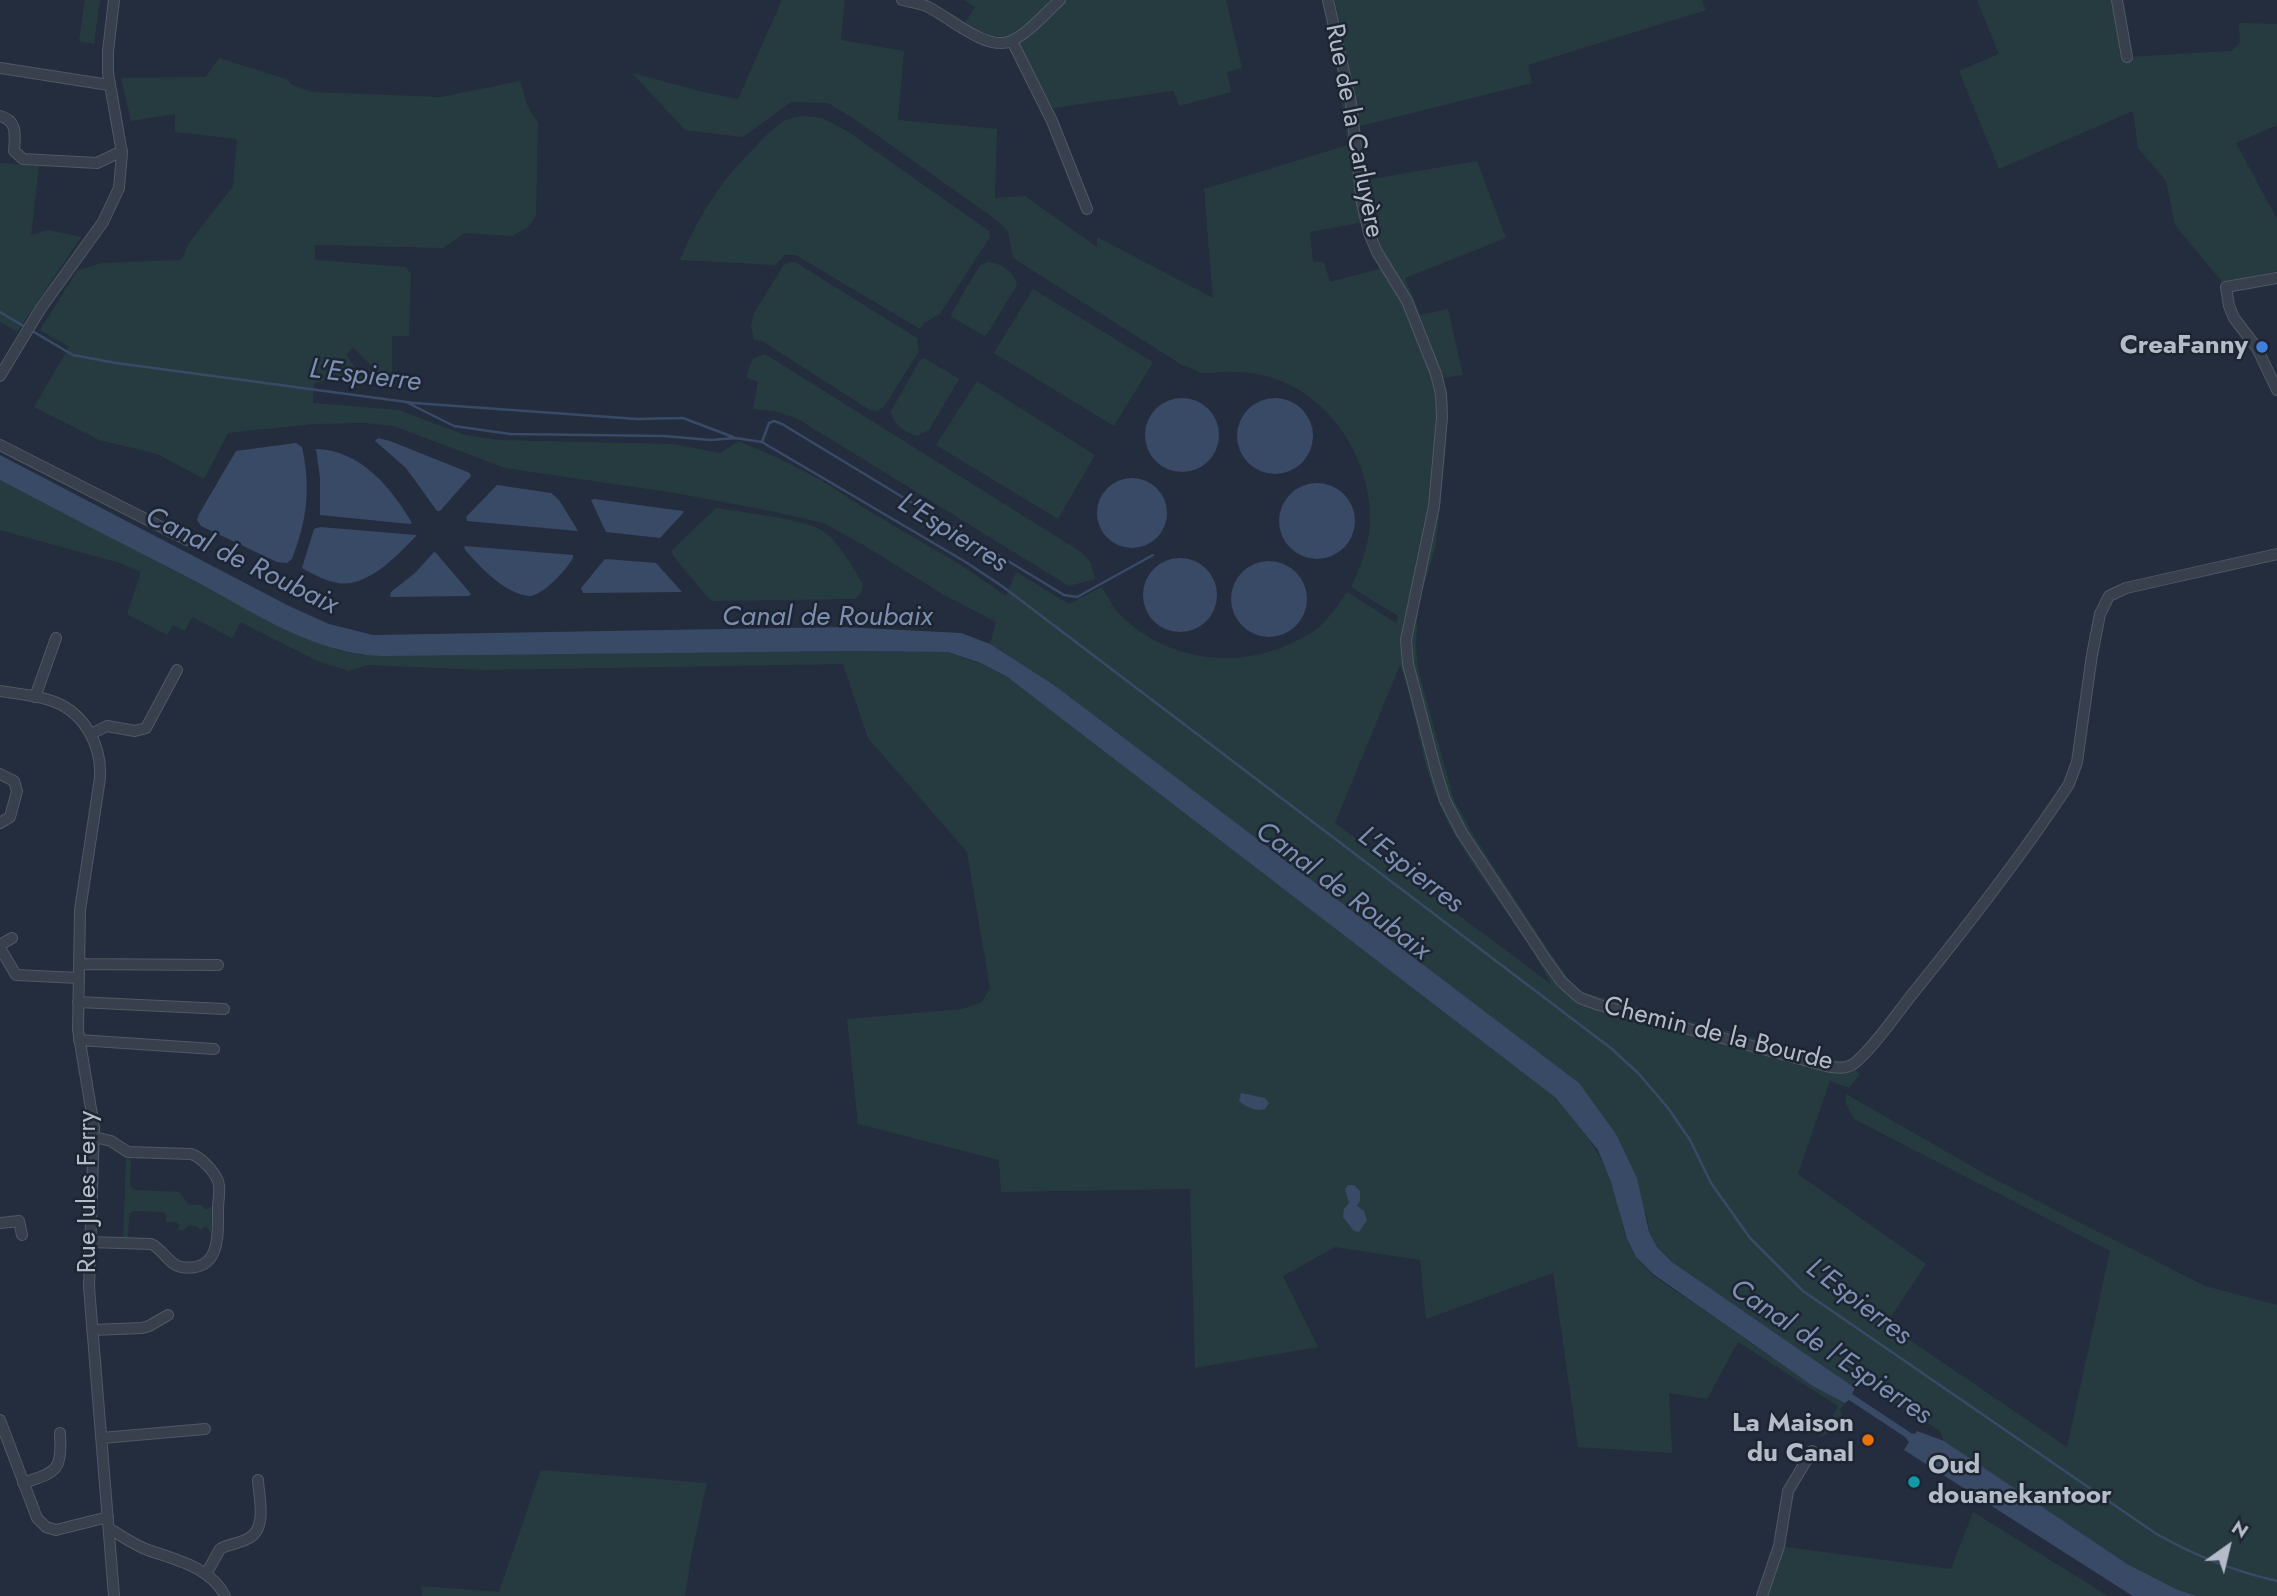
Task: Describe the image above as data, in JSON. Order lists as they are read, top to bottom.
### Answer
{
  "streets": {
    "street": ["Rue de la Carluyère", "Chemin de la Bourde", "Rue Jules Ferry"]
  },
  "crossings": [
    ["Rue de la Carluyère", "Chemin de la Bourde"]
  ],
  "water": [
    "L'Espierre",
    "L'Espierres",
    "Canal de Roubaix",
    "Canal de l'Espierres"
  ],
  "places": ["CreaFanny", "La Maison du Canal", "Oud douanekantoor"],
  "north": "top right"
}
